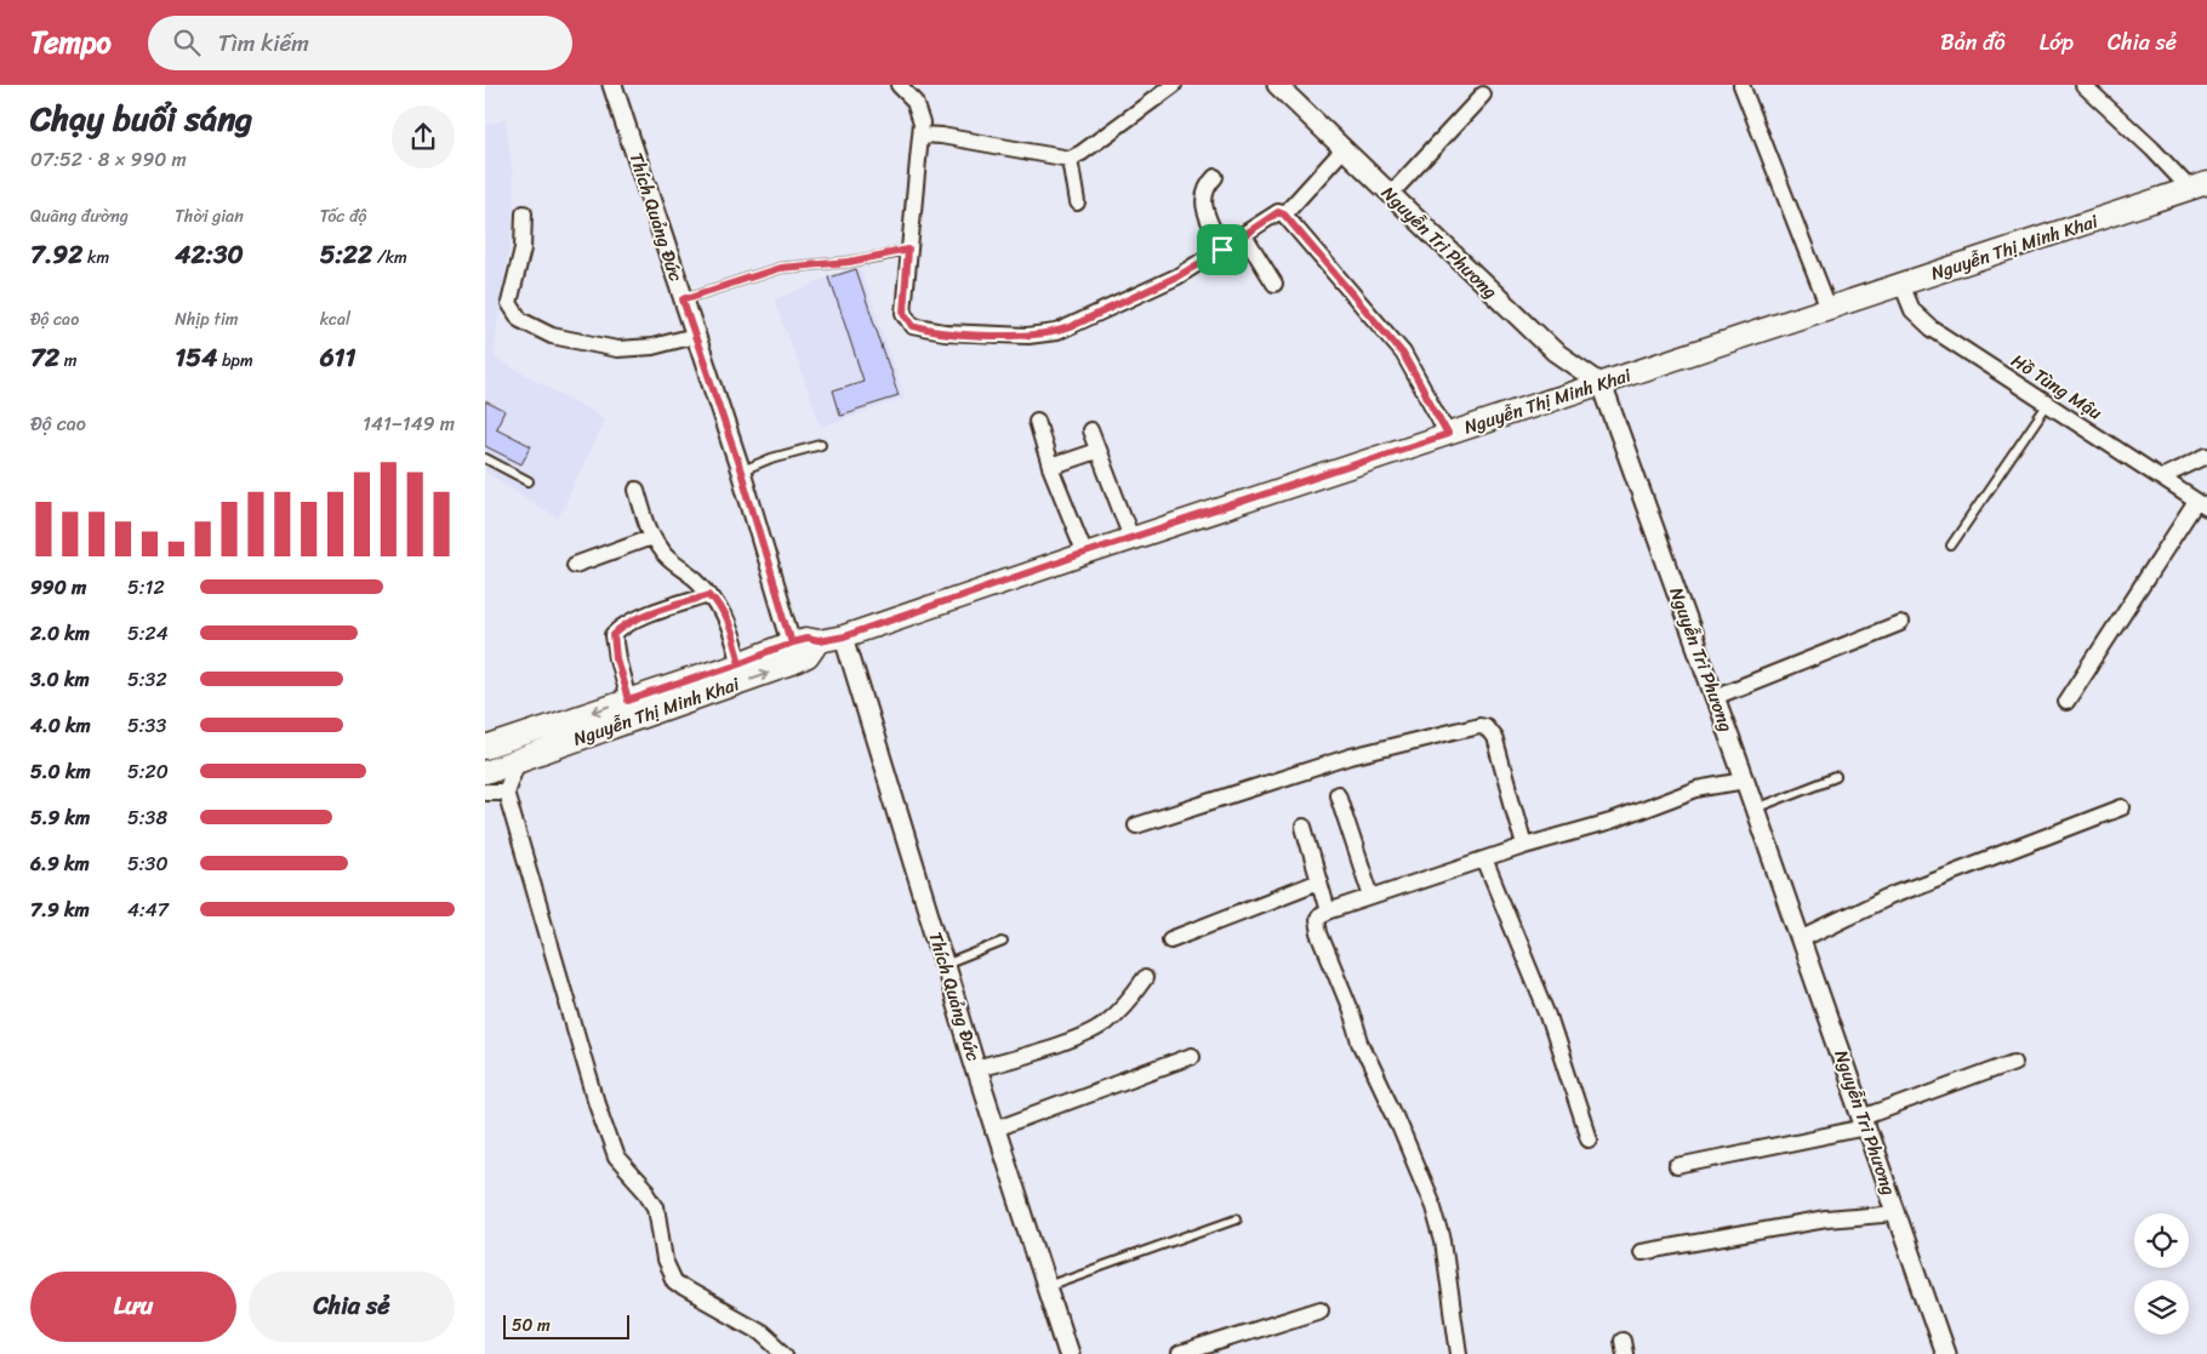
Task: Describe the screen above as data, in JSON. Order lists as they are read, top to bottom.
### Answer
{
  "streets": {
    "main road": ["Nguyễn Thị Minh Khai"],
    "street": ["Thích Quảng Đức", "Nguyễn Tri Phương", "Hồ Tùng Mậu"]
  },
  "crossings": [
    ["Thích Quảng Đức", "Nguyễn Thị Minh Khai"],
    ["Nguyễn Tri Phương", "Nguyễn Thị Minh Khai"],
    ["Nguyễn Thị Minh Khai", "Hồ Tùng Mậu"]
  ],
  "scale_bar": "50 m",
  "page": {
    "header": "Tempo",
    "search": "Tìm kiếm",
    "nav": ["Bản đồ", "Lớp", "Chia sẻ"],
    "heading": ["Chạy buổi sáng", "07:52 · 8 × 990 m"],
    "stats": [
      ["Quãng đường", "7.92 km"],
      ["Thời gian", "42:30"],
      ["Tốc độ", "5:22 /km"],
      ["Độ cao", "72 m"],
      ["Nhịp tim", "154 bpm"],
      ["kcal", "611"]
    ],
    "chart": ["Độ cao", "141–149 m"],
    "list": [
      {
        "name": "990 m",
        "note": "5:12"
      },
      {
        "name": "2.0 km",
        "note": "5:24"
      },
      {
        "name": "3.0 km",
        "note": "5:32"
      },
      {
        "name": "4.0 km",
        "note": "5:33"
      },
      {
        "name": "5.0 km",
        "note": "5:20"
      },
      {
        "name": "5.9 km",
        "note": "5:38"
      },
      {
        "name": "6.9 km",
        "note": "5:30"
      },
      {
        "name": "7.9 km",
        "note": "4:47"
      }
    ],
    "buttons": ["Lưu", "Chia sẻ"],
    "scale": "50 m"
  }
}
